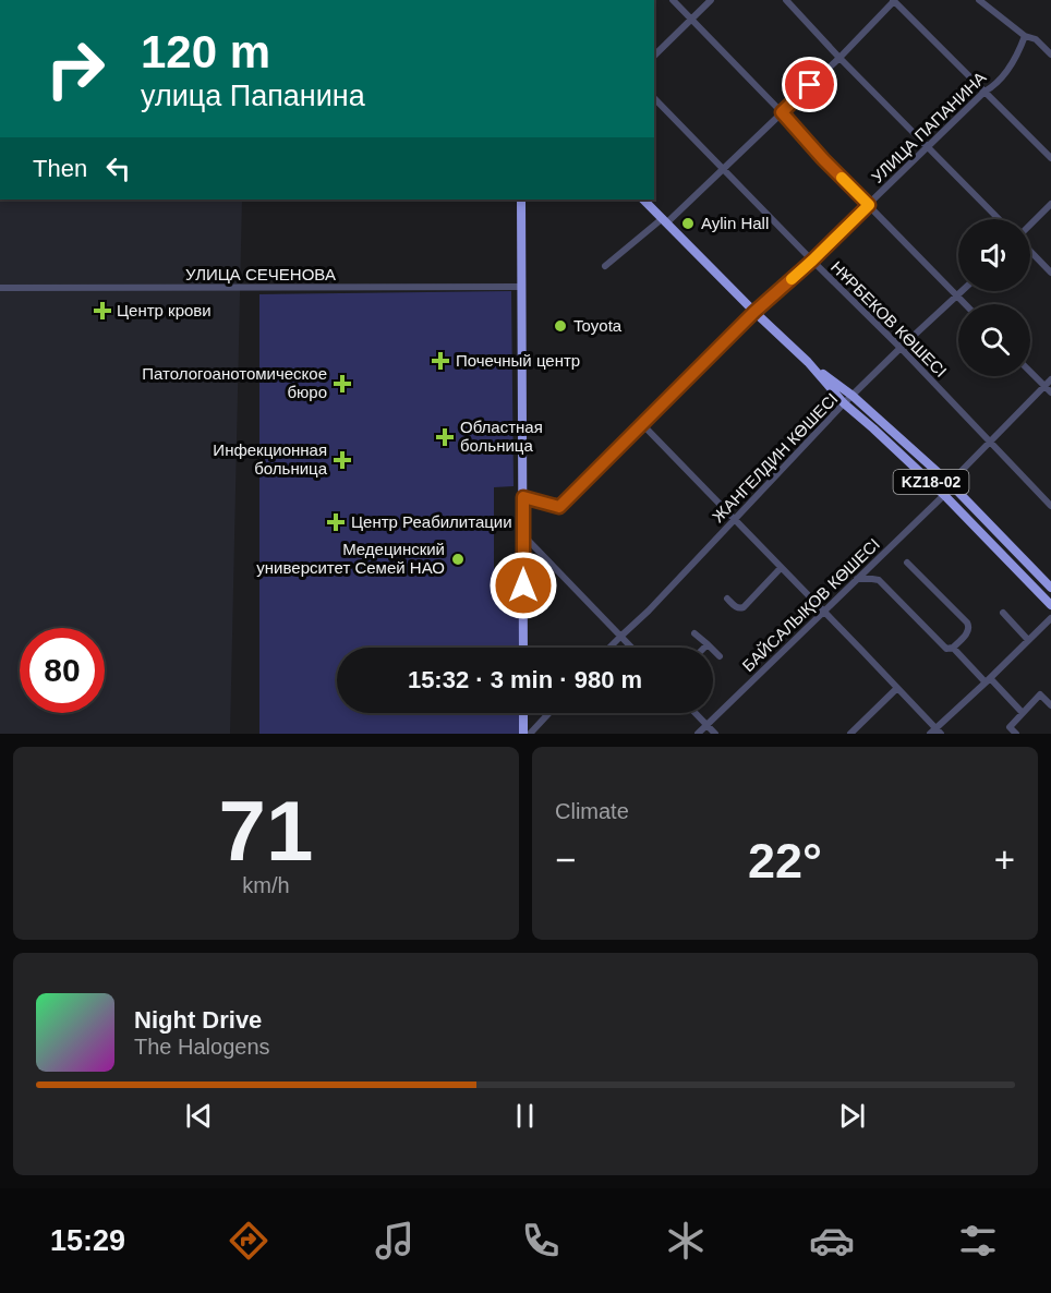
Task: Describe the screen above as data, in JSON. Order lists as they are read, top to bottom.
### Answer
{
  "streets": {
    "highway": ["KZ18-02"],
    "street": [
      "УЛИЦА ПАПАНИНА",
      "УЛИЦА СЕЧЕНОВА",
      "НҰРБЕКОВ КӨШЕСІ",
      "ЖАНГЕЛДИН КӨШЕСІ",
      "БАЙСАЛЫҚОВ КӨШЕСІ"
    ]
  },
  "crossings": [
    ["УЛИЦА ПАПАНИНА", "НҰРБЕКОВ КӨШЕСІ"],
    ["УЛИЦА ПАПАНИНА", "KZ18-02"],
    ["НҰРБЕКОВ КӨШЕСІ", "ЖАНГЕЛДИН КӨШЕСІ"],
    ["ЖАНГЕЛДИН КӨШЕСІ", "KZ18-02"],
    ["KZ18-02", "БАЙСАЛЫҚОВ КӨШЕСІ"]
  ],
  "places": {
    "other": ["Aylin Hall", "Toyota", "Медецинский университет Семей НАО"],
    "health": [
      "Центр крови",
      "Почечный центр",
      "Патологоанотомическое бюро",
      "Областная больница",
      "Инфекционная больница",
      "Центр Реабилитации"
    ]
  },
  "page": {
    "turn": ["120 m", "улица Папанина"],
    "then": "Then",
    "limit": "80",
    "trip": "15:32 · 3 min · 980 m",
    "tile": [
      ["71", "km/h"],
      "Climate"
    ],
    "heat": ["−", "22°", "+"],
    "song": ["Night Drive", "The Halogens"],
    "tabs": "15:29"
  }
}
